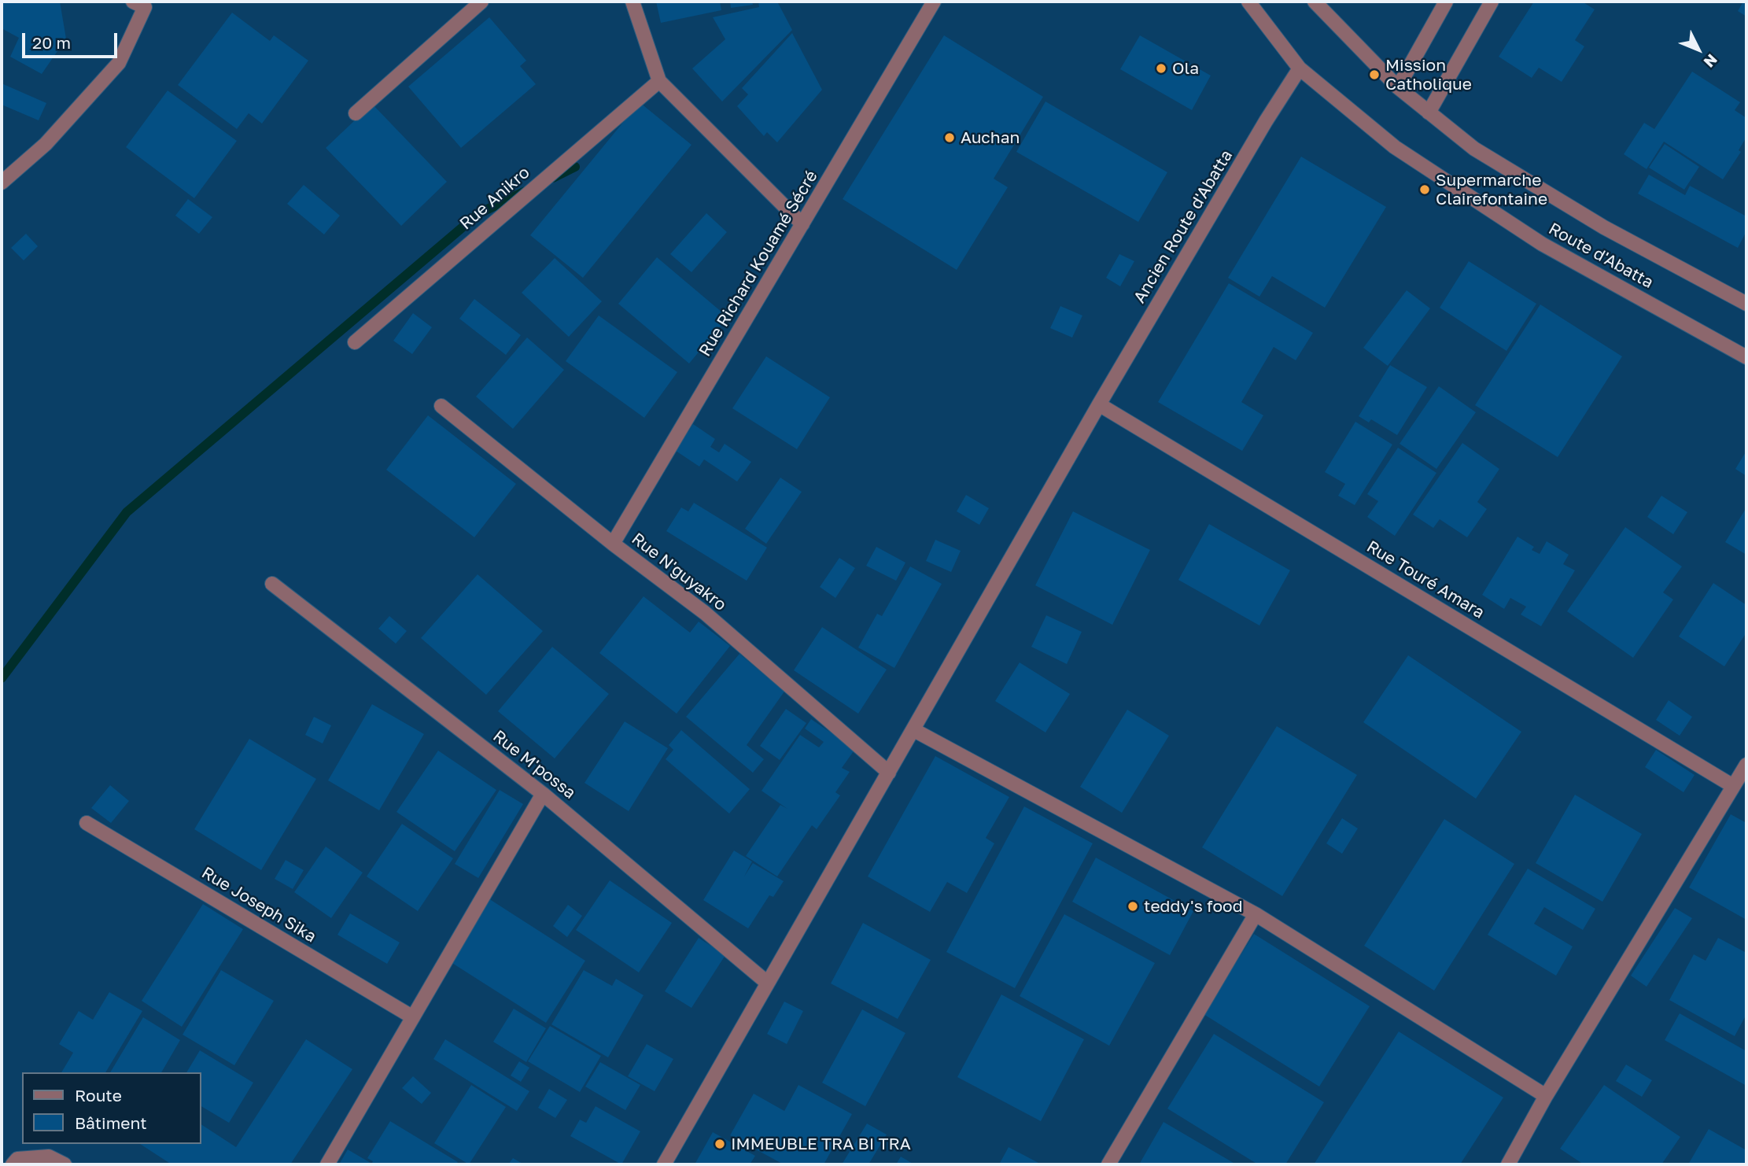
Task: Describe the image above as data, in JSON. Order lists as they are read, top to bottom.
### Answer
{
  "streets": {
    "street": [
      "Rue Anikro",
      "Ancien Route d'Abatta",
      "Route d'Abatta",
      "Rue Richard Kouamé Sécré",
      "Rue N'guyakro",
      "Rue Touré Amara",
      "Rue M'possa",
      "Rue Joseph Sika"
    ]
  },
  "crossings": [
    ["Ancien Route d'Abatta", "Route d'Abatta"],
    ["Ancien Route d'Abatta", "Rue N'guyakro"],
    ["Ancien Route d'Abatta", "Rue Touré Amara"],
    ["Ancien Route d'Abatta", "Rue M'possa"],
    ["Rue Richard Kouamé Sécré", "Rue N'guyakro"]
  ],
  "places": [
    "Ola",
    "Mission Catholique",
    "Auchan",
    "Supermarche Clairefontaine",
    "teddy's food",
    "IMMEUBLE TRA BI TRA"
  ],
  "legend": ["Route", "Bâtiment"],
  "scale_bar": "20 m",
  "north": "bottom right"
}
